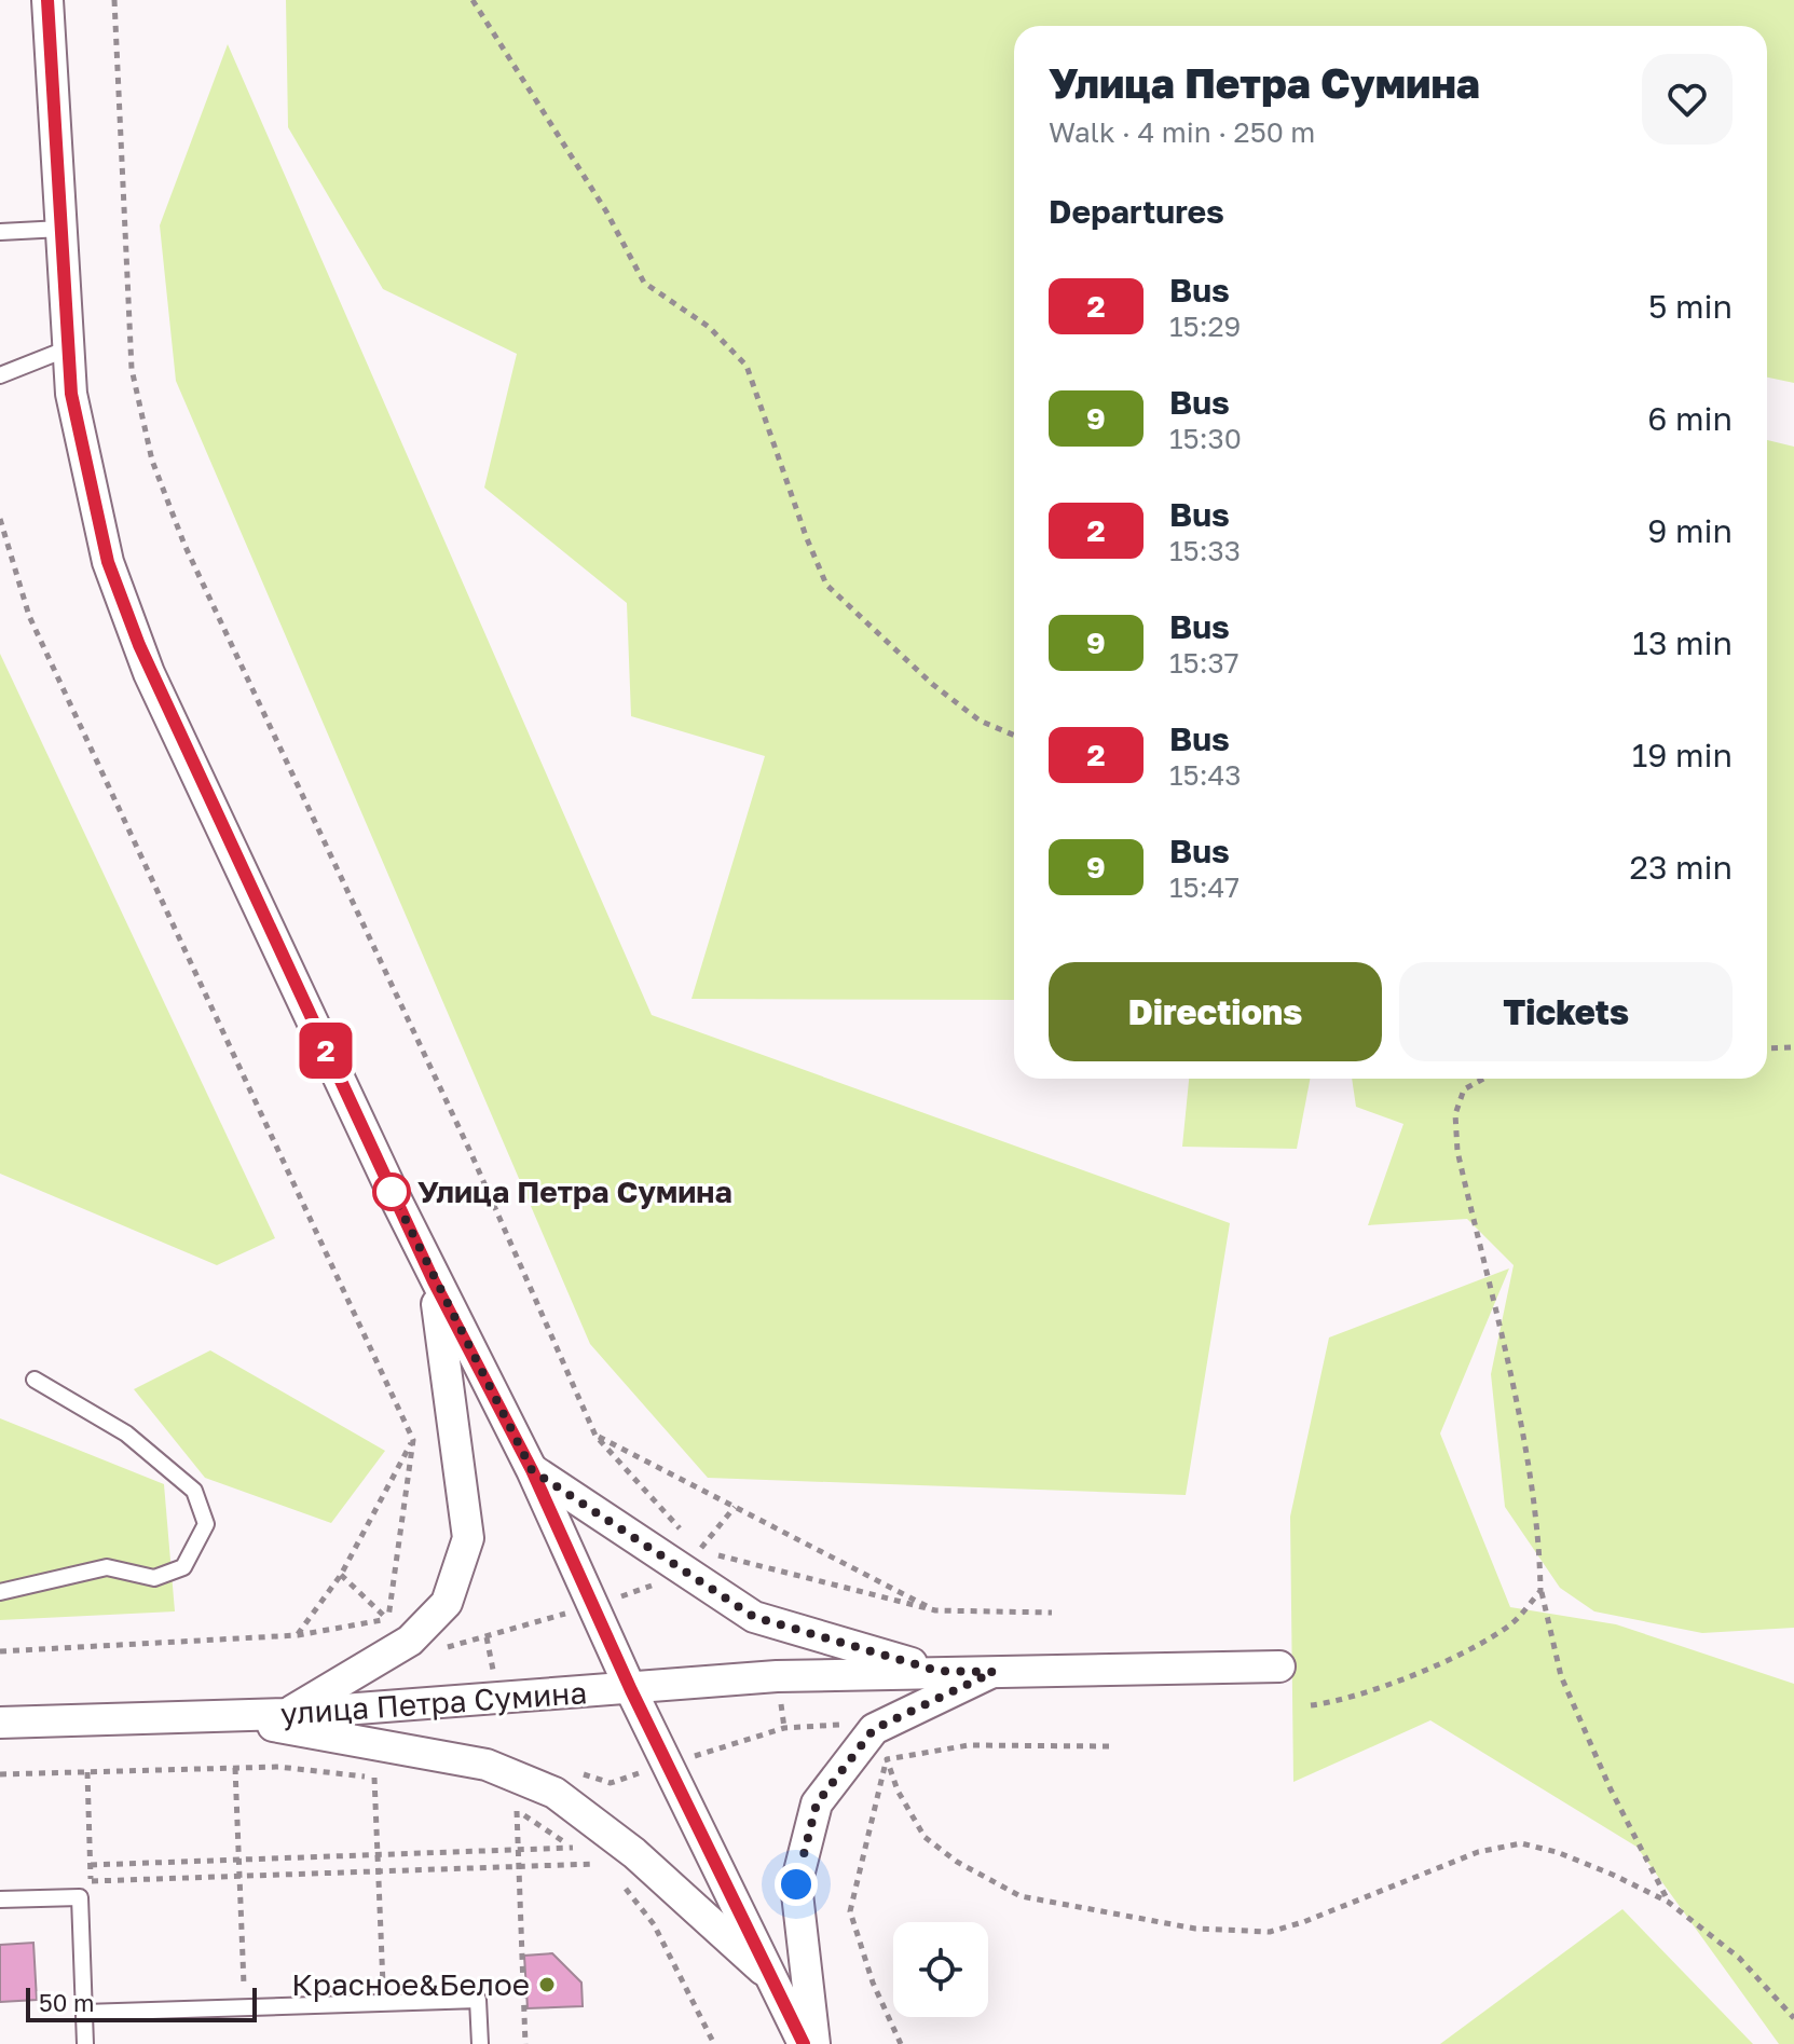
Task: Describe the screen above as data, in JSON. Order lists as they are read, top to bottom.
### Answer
{
  "streets": {
    "street": ["улица Петра Сумина"]
  },
  "places": ["Улица Петра Сумина", "Красное&Белое"],
  "lines": ["bus line 2"],
  "scale_bar": "50 m",
  "page": {
    "on_map": "2",
    "heading": [
      ["Улица Петра Сумина", "Walk · 4 min · 250 m"],
      "Departures"
    ],
    "list": [
      {
        "mark": "2",
        "name": "Bus",
        "note": "15:29",
        "value": "5 min"
      },
      {
        "mark": "9",
        "name": "Bus",
        "note": "15:30",
        "value": "6 min"
      },
      {
        "mark": "2",
        "name": "Bus",
        "note": "15:33",
        "value": "9 min"
      },
      {
        "mark": "9",
        "name": "Bus",
        "note": "15:37",
        "value": "13 min"
      },
      {
        "mark": "2",
        "name": "Bus",
        "note": "15:43",
        "value": "19 min"
      },
      {
        "mark": "9",
        "name": "Bus",
        "note": "15:47",
        "value": "23 min"
      }
    ],
    "buttons": ["Directions", "Tickets"],
    "scale": "50 m"
  }
}
